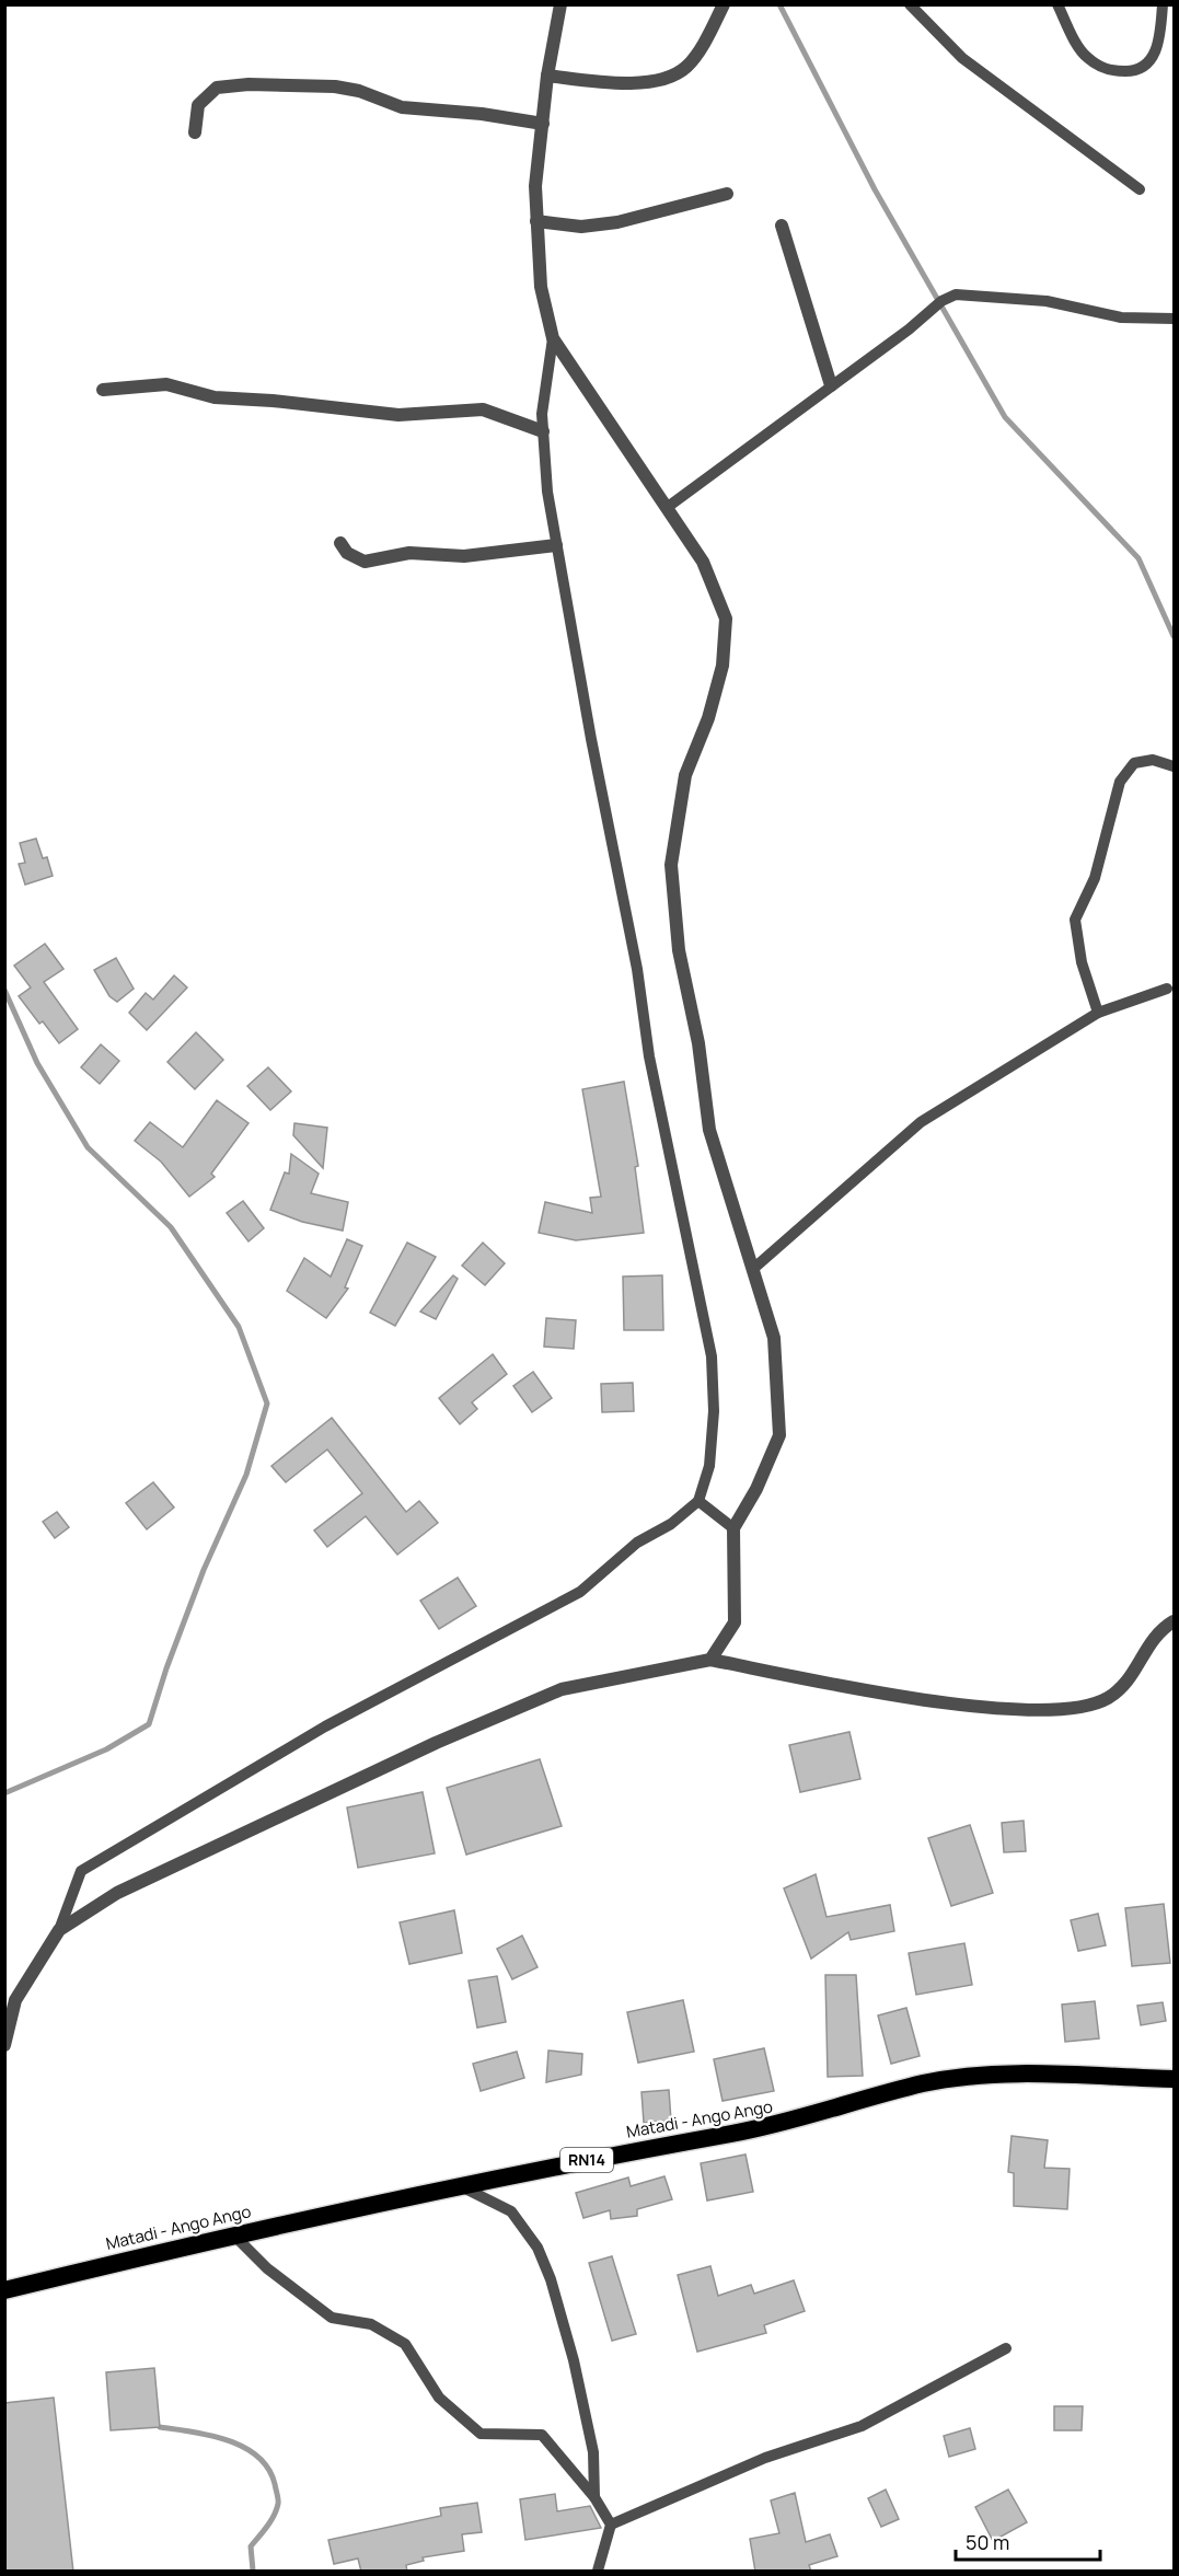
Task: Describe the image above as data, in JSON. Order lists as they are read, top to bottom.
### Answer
{
  "streets": {
    "highway": ["Matadi - Ango Ango", "RN14"]
  },
  "scale_bar": "50 m"
}
